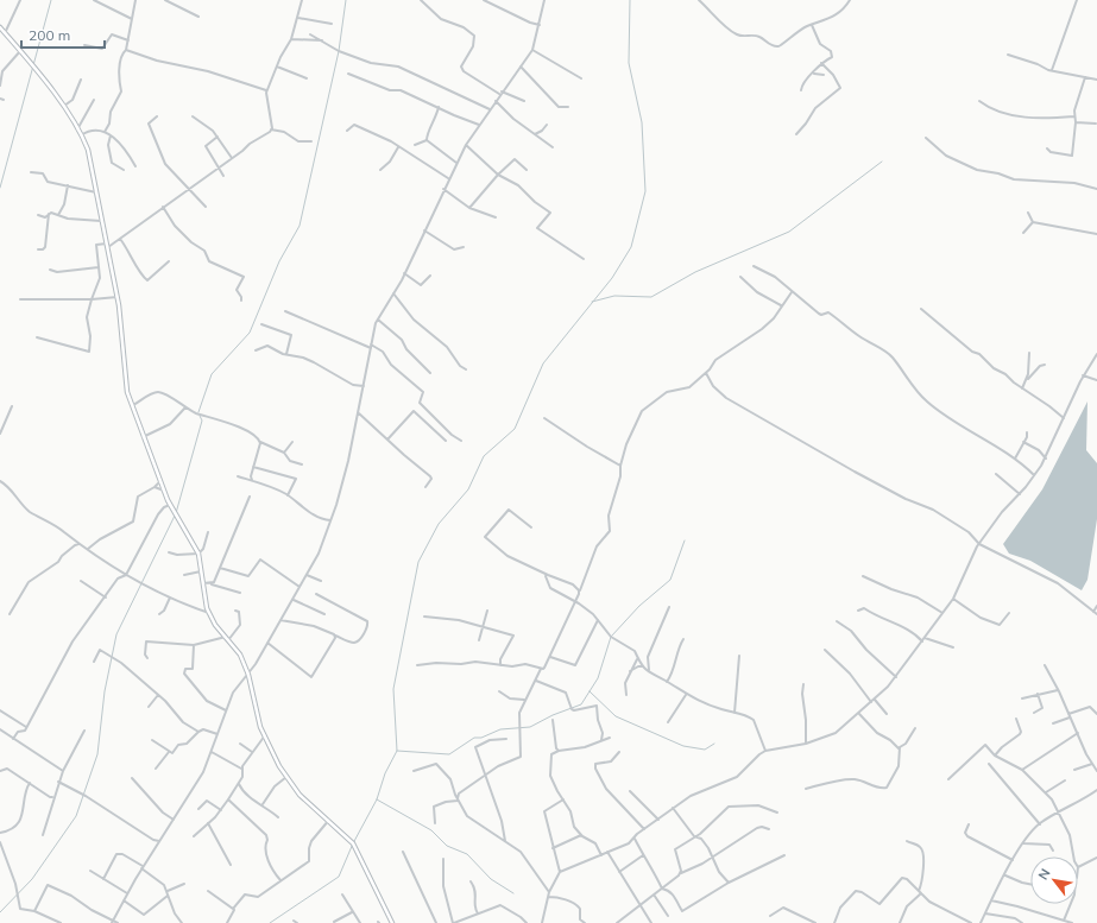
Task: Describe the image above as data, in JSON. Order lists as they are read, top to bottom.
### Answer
{
  "scale_bar": "200 m",
  "north": "top left"
}
